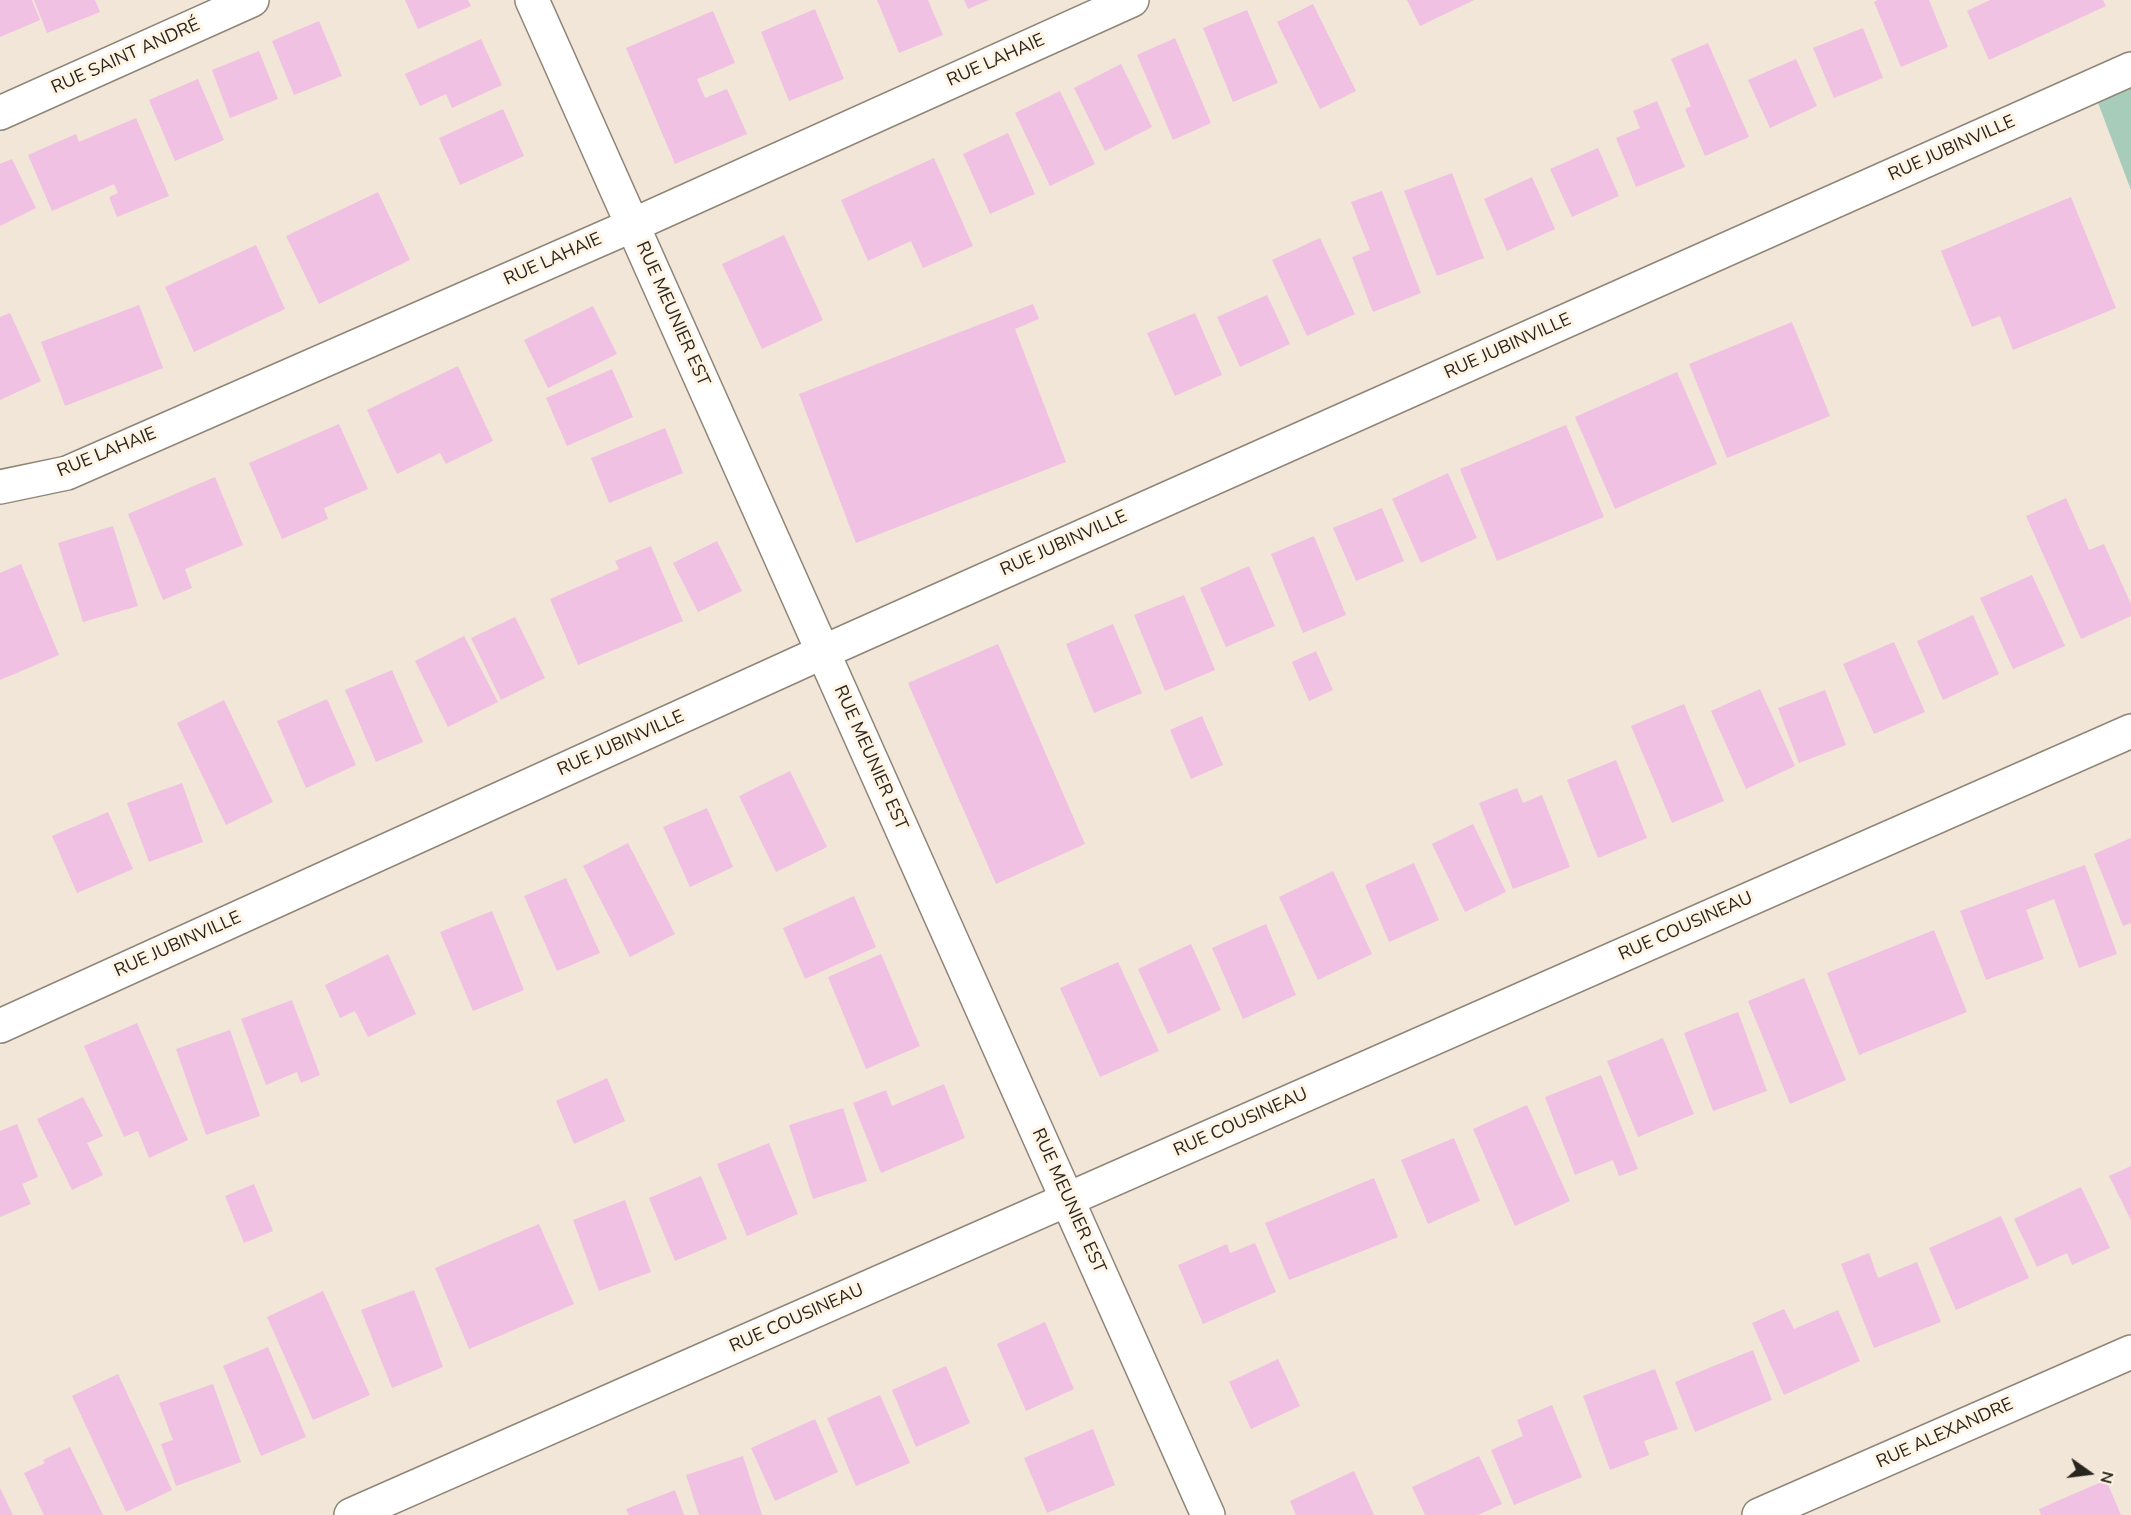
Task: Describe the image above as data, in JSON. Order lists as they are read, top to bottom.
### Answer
{
  "streets": {
    "street": [
      "RUE SAINT ANDRÉ",
      "RUE LAHAIE",
      "RUE JUBINVILLE",
      "RUE MEUNIER EST",
      "RUE COUSINEAU",
      "RUE ALEXANDRE"
    ]
  },
  "crossings": [
    ["RUE LAHAIE", "RUE MEUNIER EST"],
    ["RUE JUBINVILLE", "RUE MEUNIER EST"],
    ["RUE MEUNIER EST", "RUE COUSINEAU"]
  ],
  "north": "right"
}
